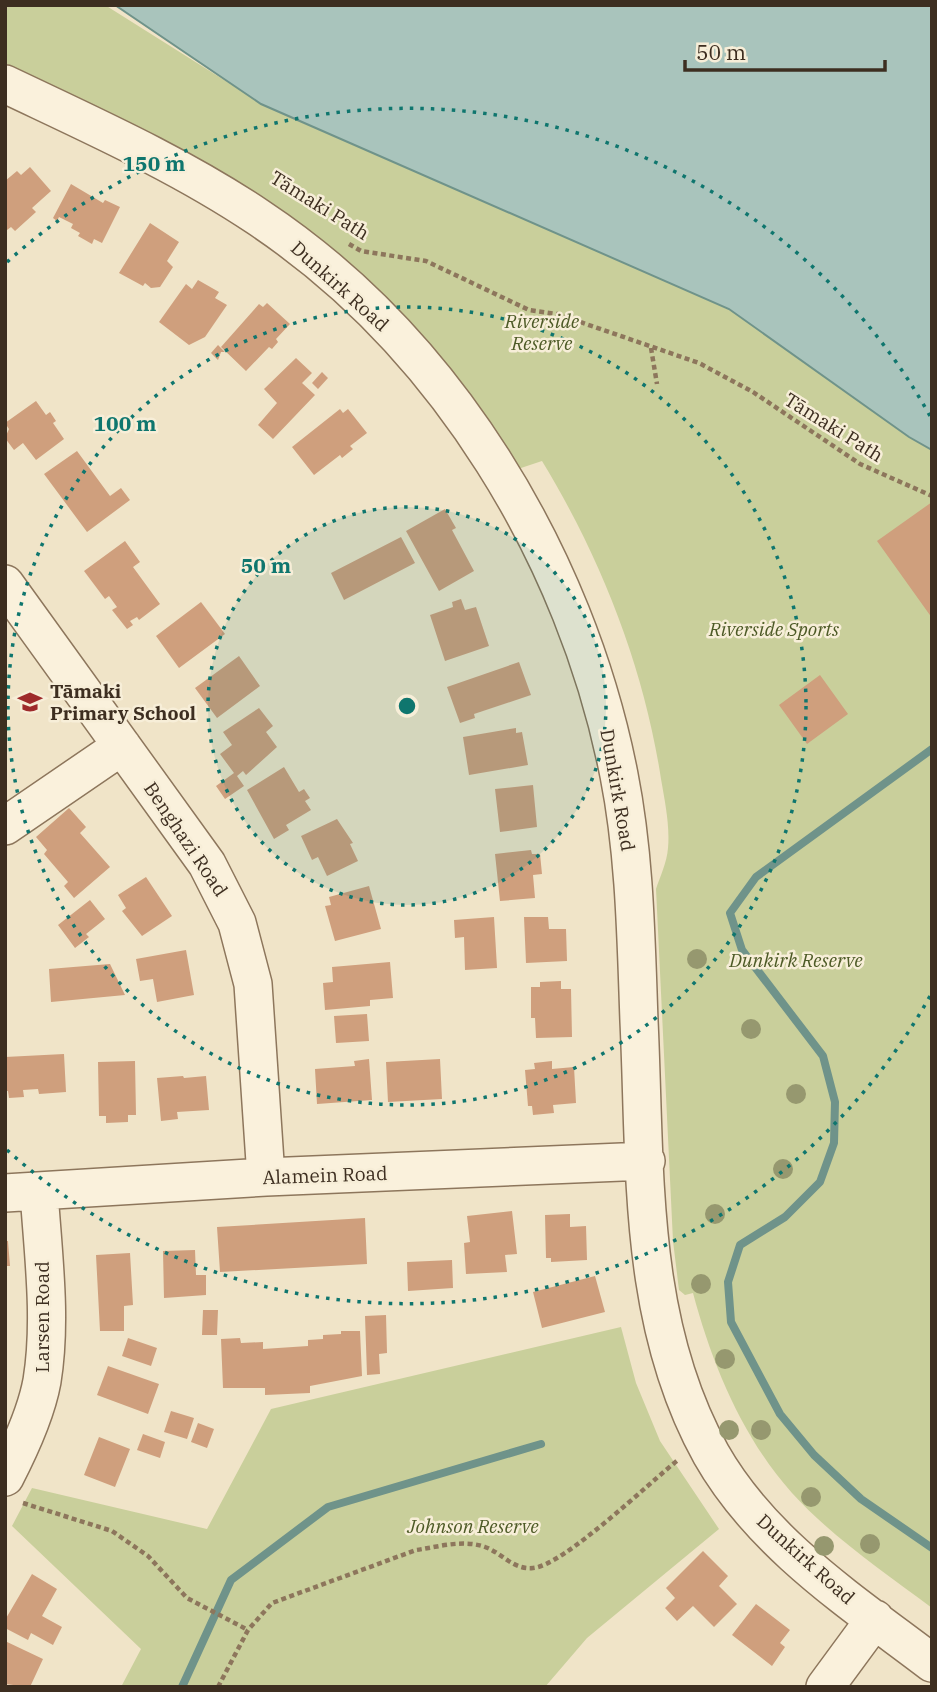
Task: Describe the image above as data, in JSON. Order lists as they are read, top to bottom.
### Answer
{
  "streets": {
    "street": [
      "Dunkirk Road",
      "Benghazi Road",
      "Alamein Road",
      "Larsen Road"
    ],
    "path": ["Tāmaki Path"]
  },
  "crossings": [
    ["Dunkirk Road", "Alamein Road"],
    ["Benghazi Road", "Alamein Road"],
    ["Alamein Road", "Larsen Road"]
  ],
  "parks": [
    "Riverside Reserve",
    "Riverside Sports",
    "Dunkirk Reserve",
    "Johnson Reserve"
  ],
  "places": {
    "school or university": ["Tāmaki Primary School"]
  },
  "scale_bar": "50 m",
  "rings": ["150 m", "100 m", "50 m"]
}
